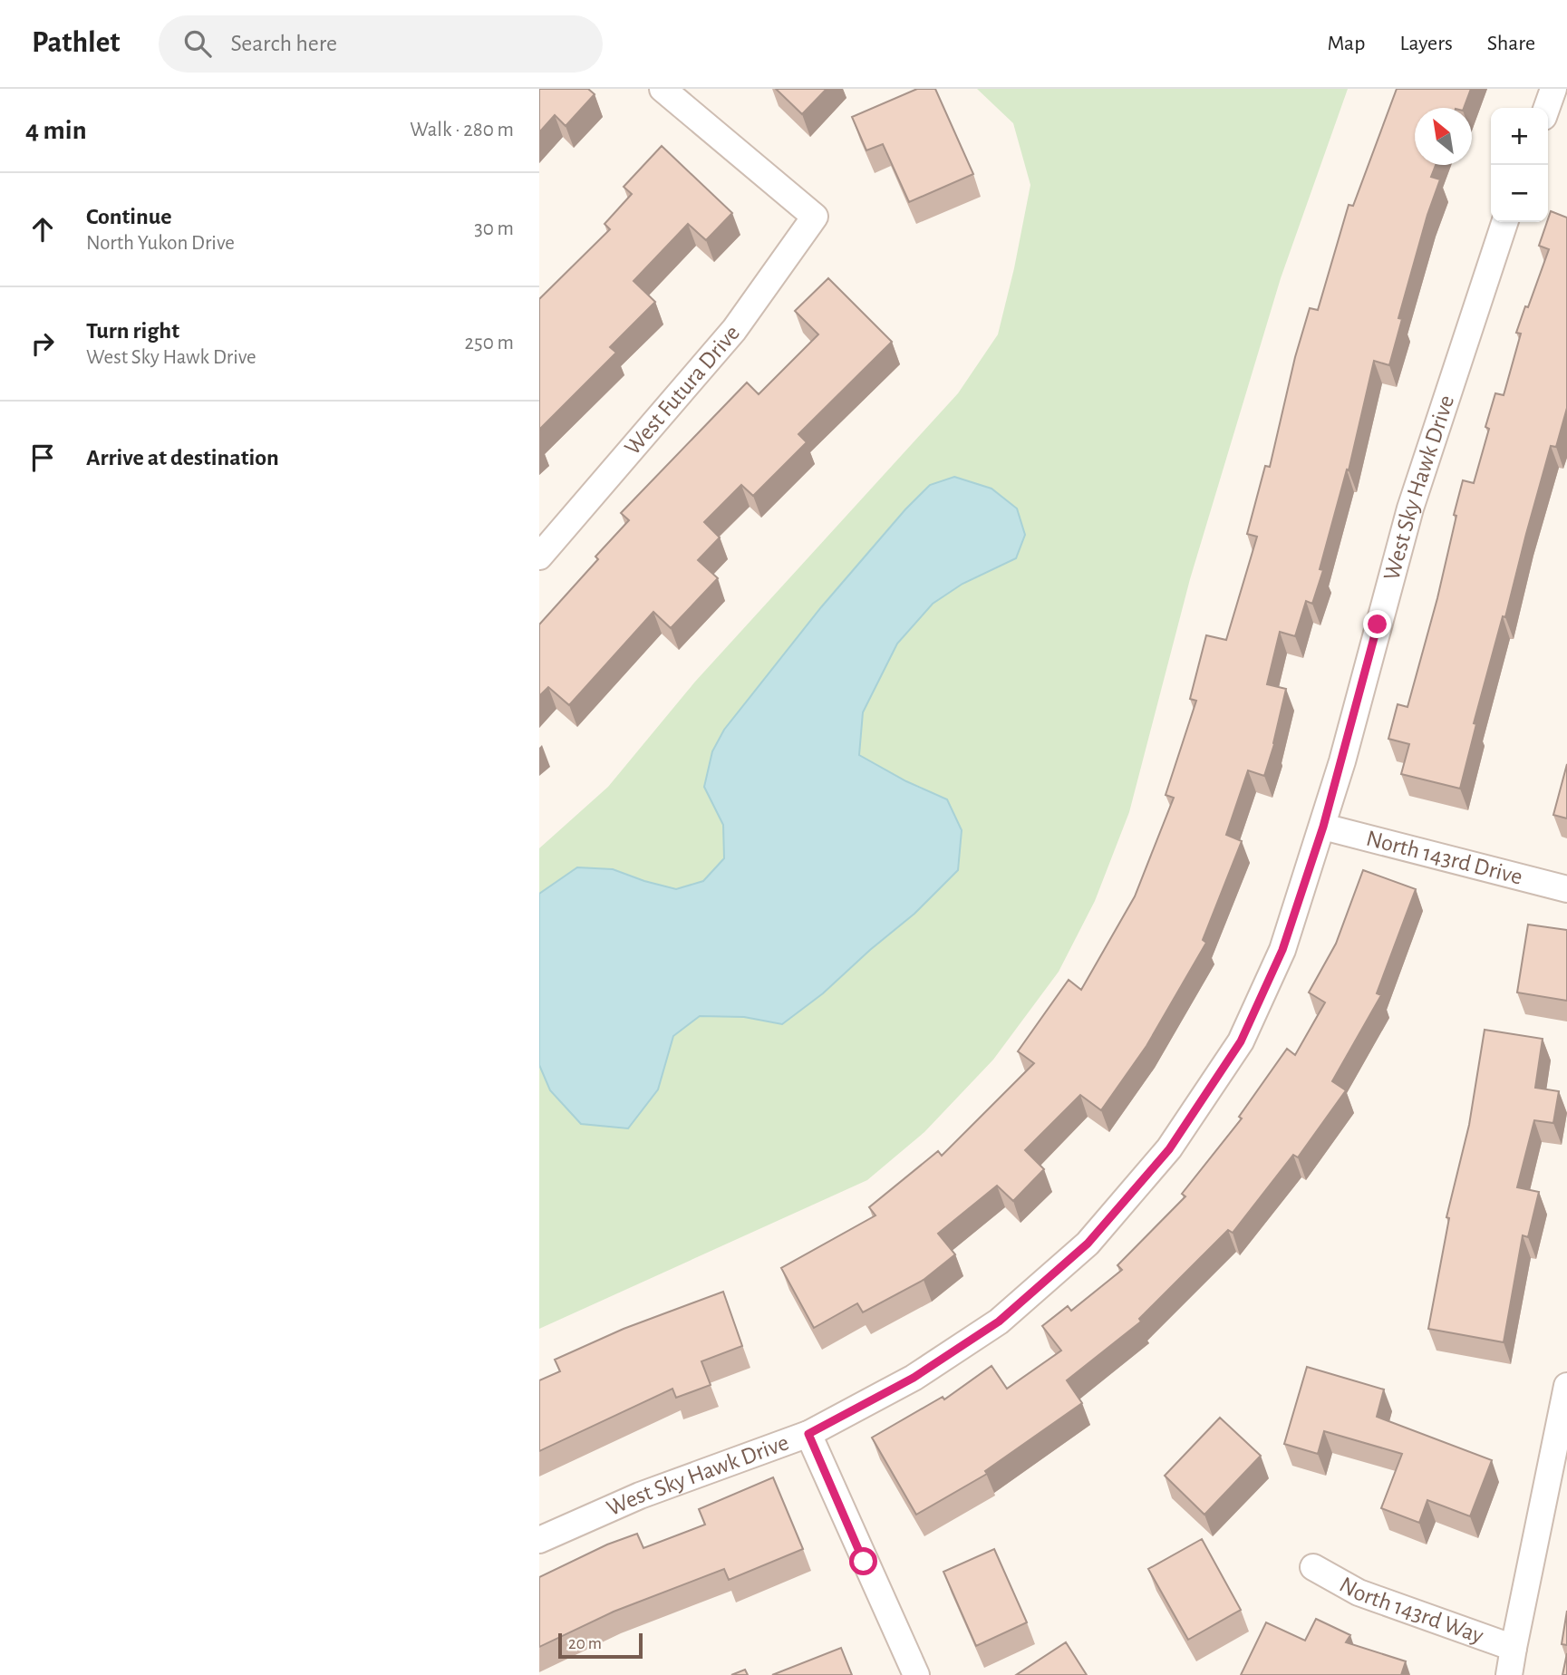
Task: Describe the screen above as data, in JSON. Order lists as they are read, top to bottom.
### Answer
{
  "streets": {
    "street": [
      "West Futura Drive",
      "West Sky Hawk Drive",
      "North 143rd Drive",
      "North 143rd Way"
    ]
  },
  "crossings": [
    ["West Sky Hawk Drive", "North 143rd Drive"]
  ],
  "scale_bar": "20 m",
  "north": "top left",
  "page": {
    "header": "Pathlet",
    "search": "Search here",
    "nav": ["Map", "Layers", "Share"],
    "heading": ["4 min", "Walk · 280 m"],
    "map_buttons": ["+", "−"],
    "list": [
      ["Continue", "North Yukon Drive", "30 m"],
      ["Turn right", "West Sky Hawk Drive", "250 m"],
      "Arrive at destination"
    ],
    "scale": "20 m"
  }
}
